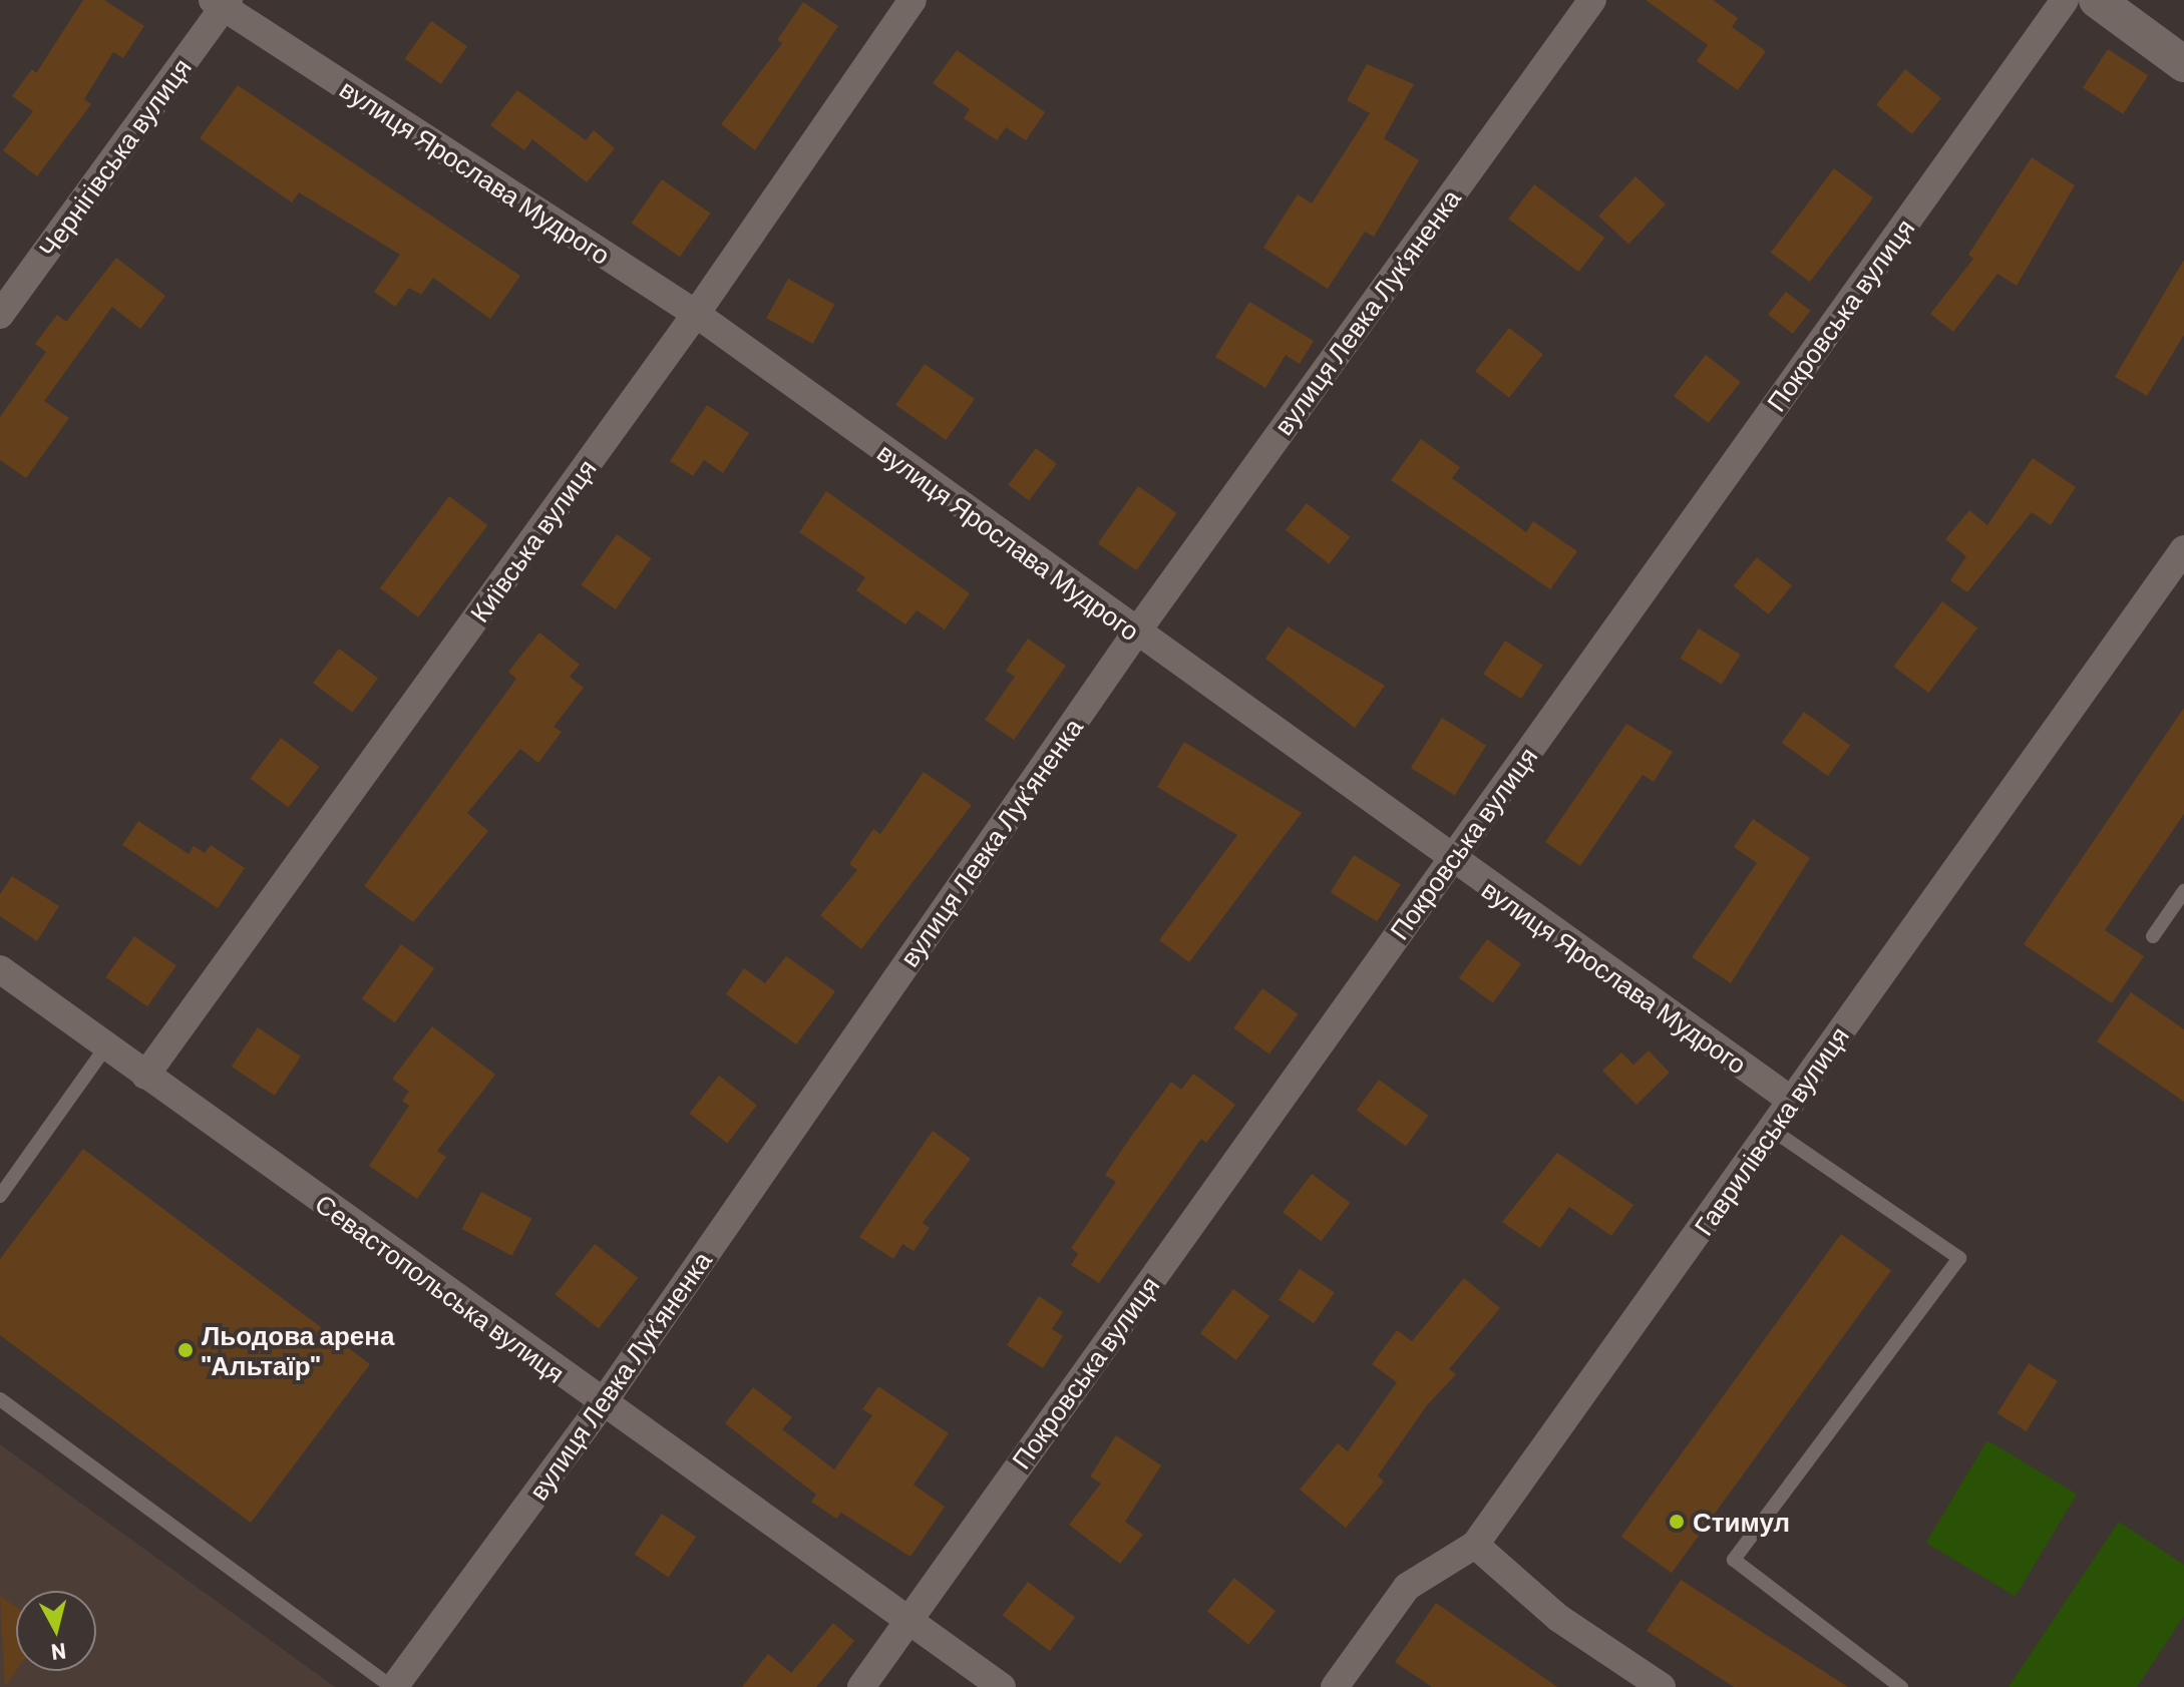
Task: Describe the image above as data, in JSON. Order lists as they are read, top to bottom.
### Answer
{
  "streets": {
    "street": [
      "Чернігівська вулиця",
      "вулиця Ярослава Мудрого",
      "вулиця Левка Лук'яненка",
      "Покровська вулиця",
      "Київська вулиця",
      "Гаврилівська вулиця",
      "Севастопольська вулиця"
    ]
  },
  "crossings": [
    ["Чернігівська вулиця", "вулиця Ярослава Мудрого"],
    ["вулиця Ярослава Мудрого", "вулиця Левка Лук'яненка"],
    ["вулиця Ярослава Мудрого", "Покровська вулиця"],
    ["вулиця Ярослава Мудрого", "Київська вулиця"],
    ["вулиця Ярослава Мудрого", "Гаврилівська вулиця"],
    ["вулиця Левка Лук'яненка", "Севастопольська вулиця"],
    ["Покровська вулиця", "Севастопольська вулиця"],
    ["Київська вулиця", "Севастопольська вулиця"]
  ],
  "places": ["Льодова арена \"Альтаїр\"", "Стимул"],
  "north": "bottom"
}
